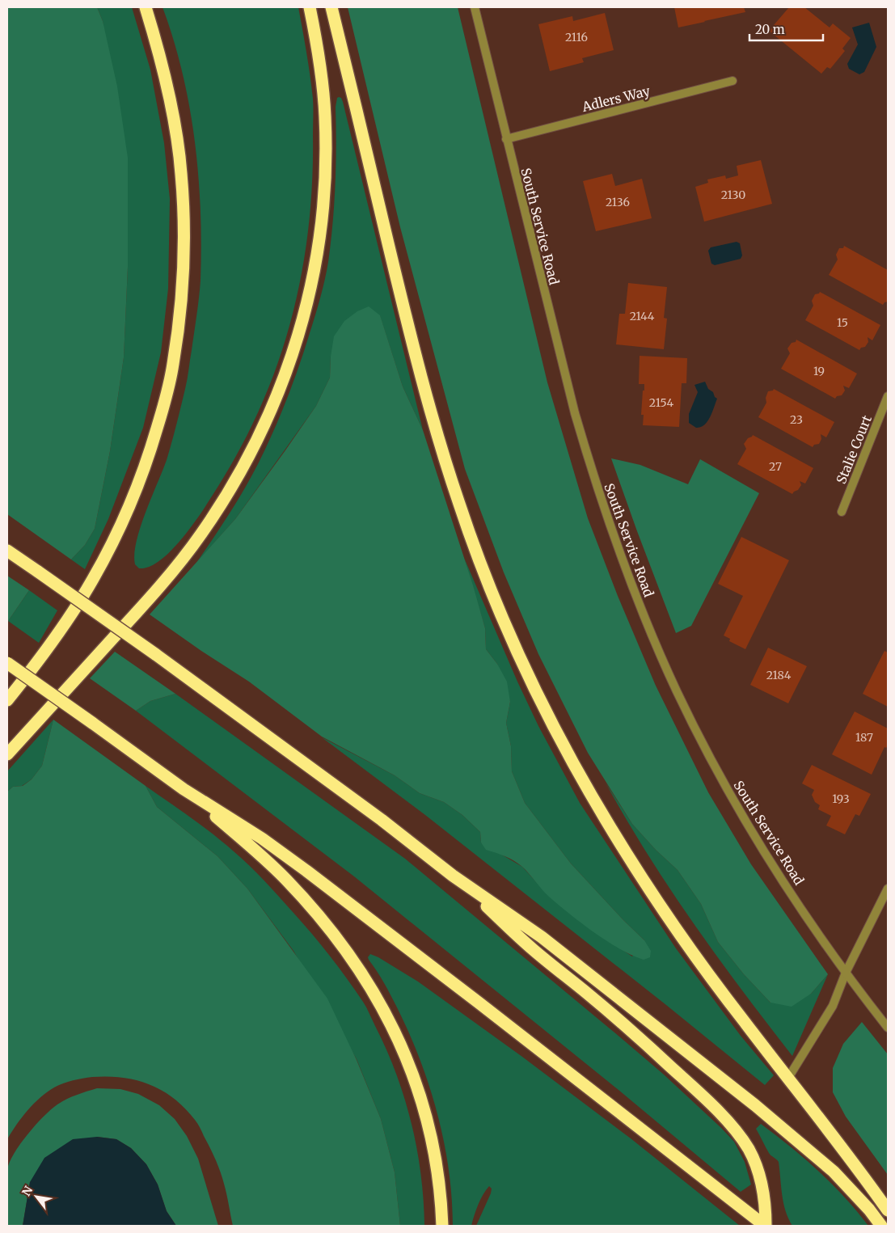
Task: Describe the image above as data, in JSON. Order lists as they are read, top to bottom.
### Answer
{
  "streets": {
    "street": ["Adlers Way", "South Service Road", "Stalie Court"]
  },
  "crossings": [
    ["Adlers Way", "South Service Road"]
  ],
  "house_numbers": [
    "2116",
    "2130",
    "2136",
    "2144",
    "15",
    "19",
    "2154",
    "23",
    "27",
    "2184",
    "187",
    "193"
  ],
  "scale_bar": "20 m",
  "north": "top left"
}
